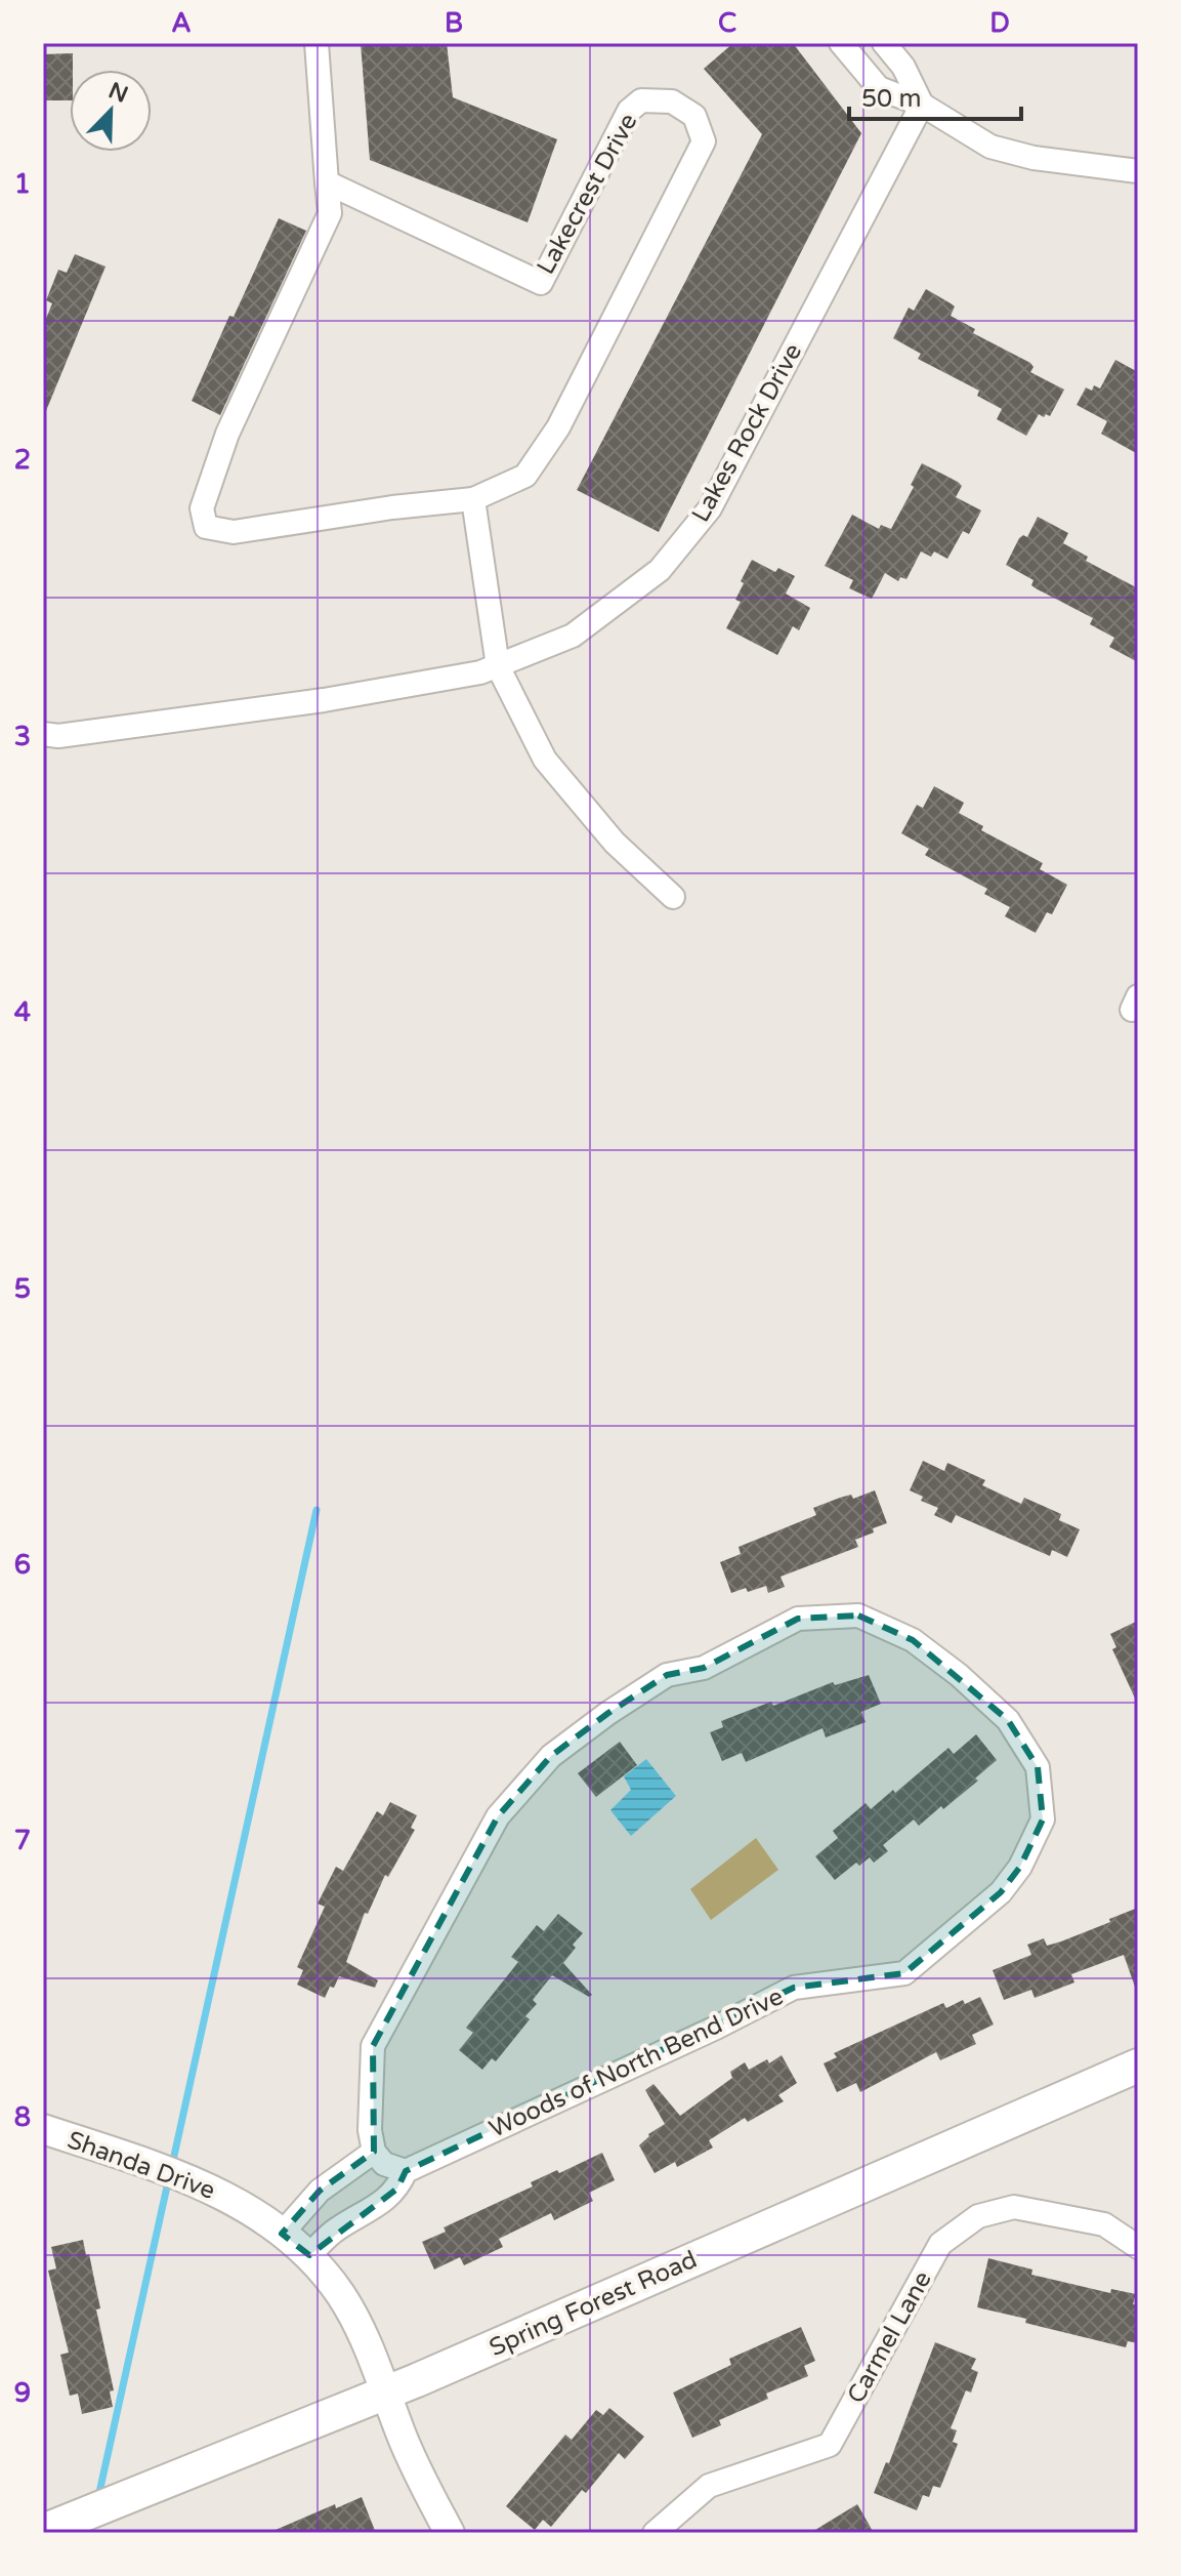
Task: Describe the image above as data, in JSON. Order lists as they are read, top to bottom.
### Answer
{
  "streets": {
    "main road": ["Spring Forest Road"],
    "street": [
      "Lakecrest Drive",
      "Lakes Rock Drive",
      "Woods of North Bend Drive",
      "Shanda Drive",
      "Carmel Lane"
    ]
  },
  "crossings": [
    ["Woods of North Bend Drive", "Shanda Drive"],
    ["Shanda Drive", "Spring Forest Road"]
  ],
  "scale_bar": "50 m",
  "north": "top right",
  "grid": {
    "columns": [
      "A",
      "B",
      "C",
      "D"
    ],
    "rows": [
      "1",
      "2",
      "3",
      "4",
      "5",
      "6",
      "7",
      "8",
      "9"
    ]
  }
}
